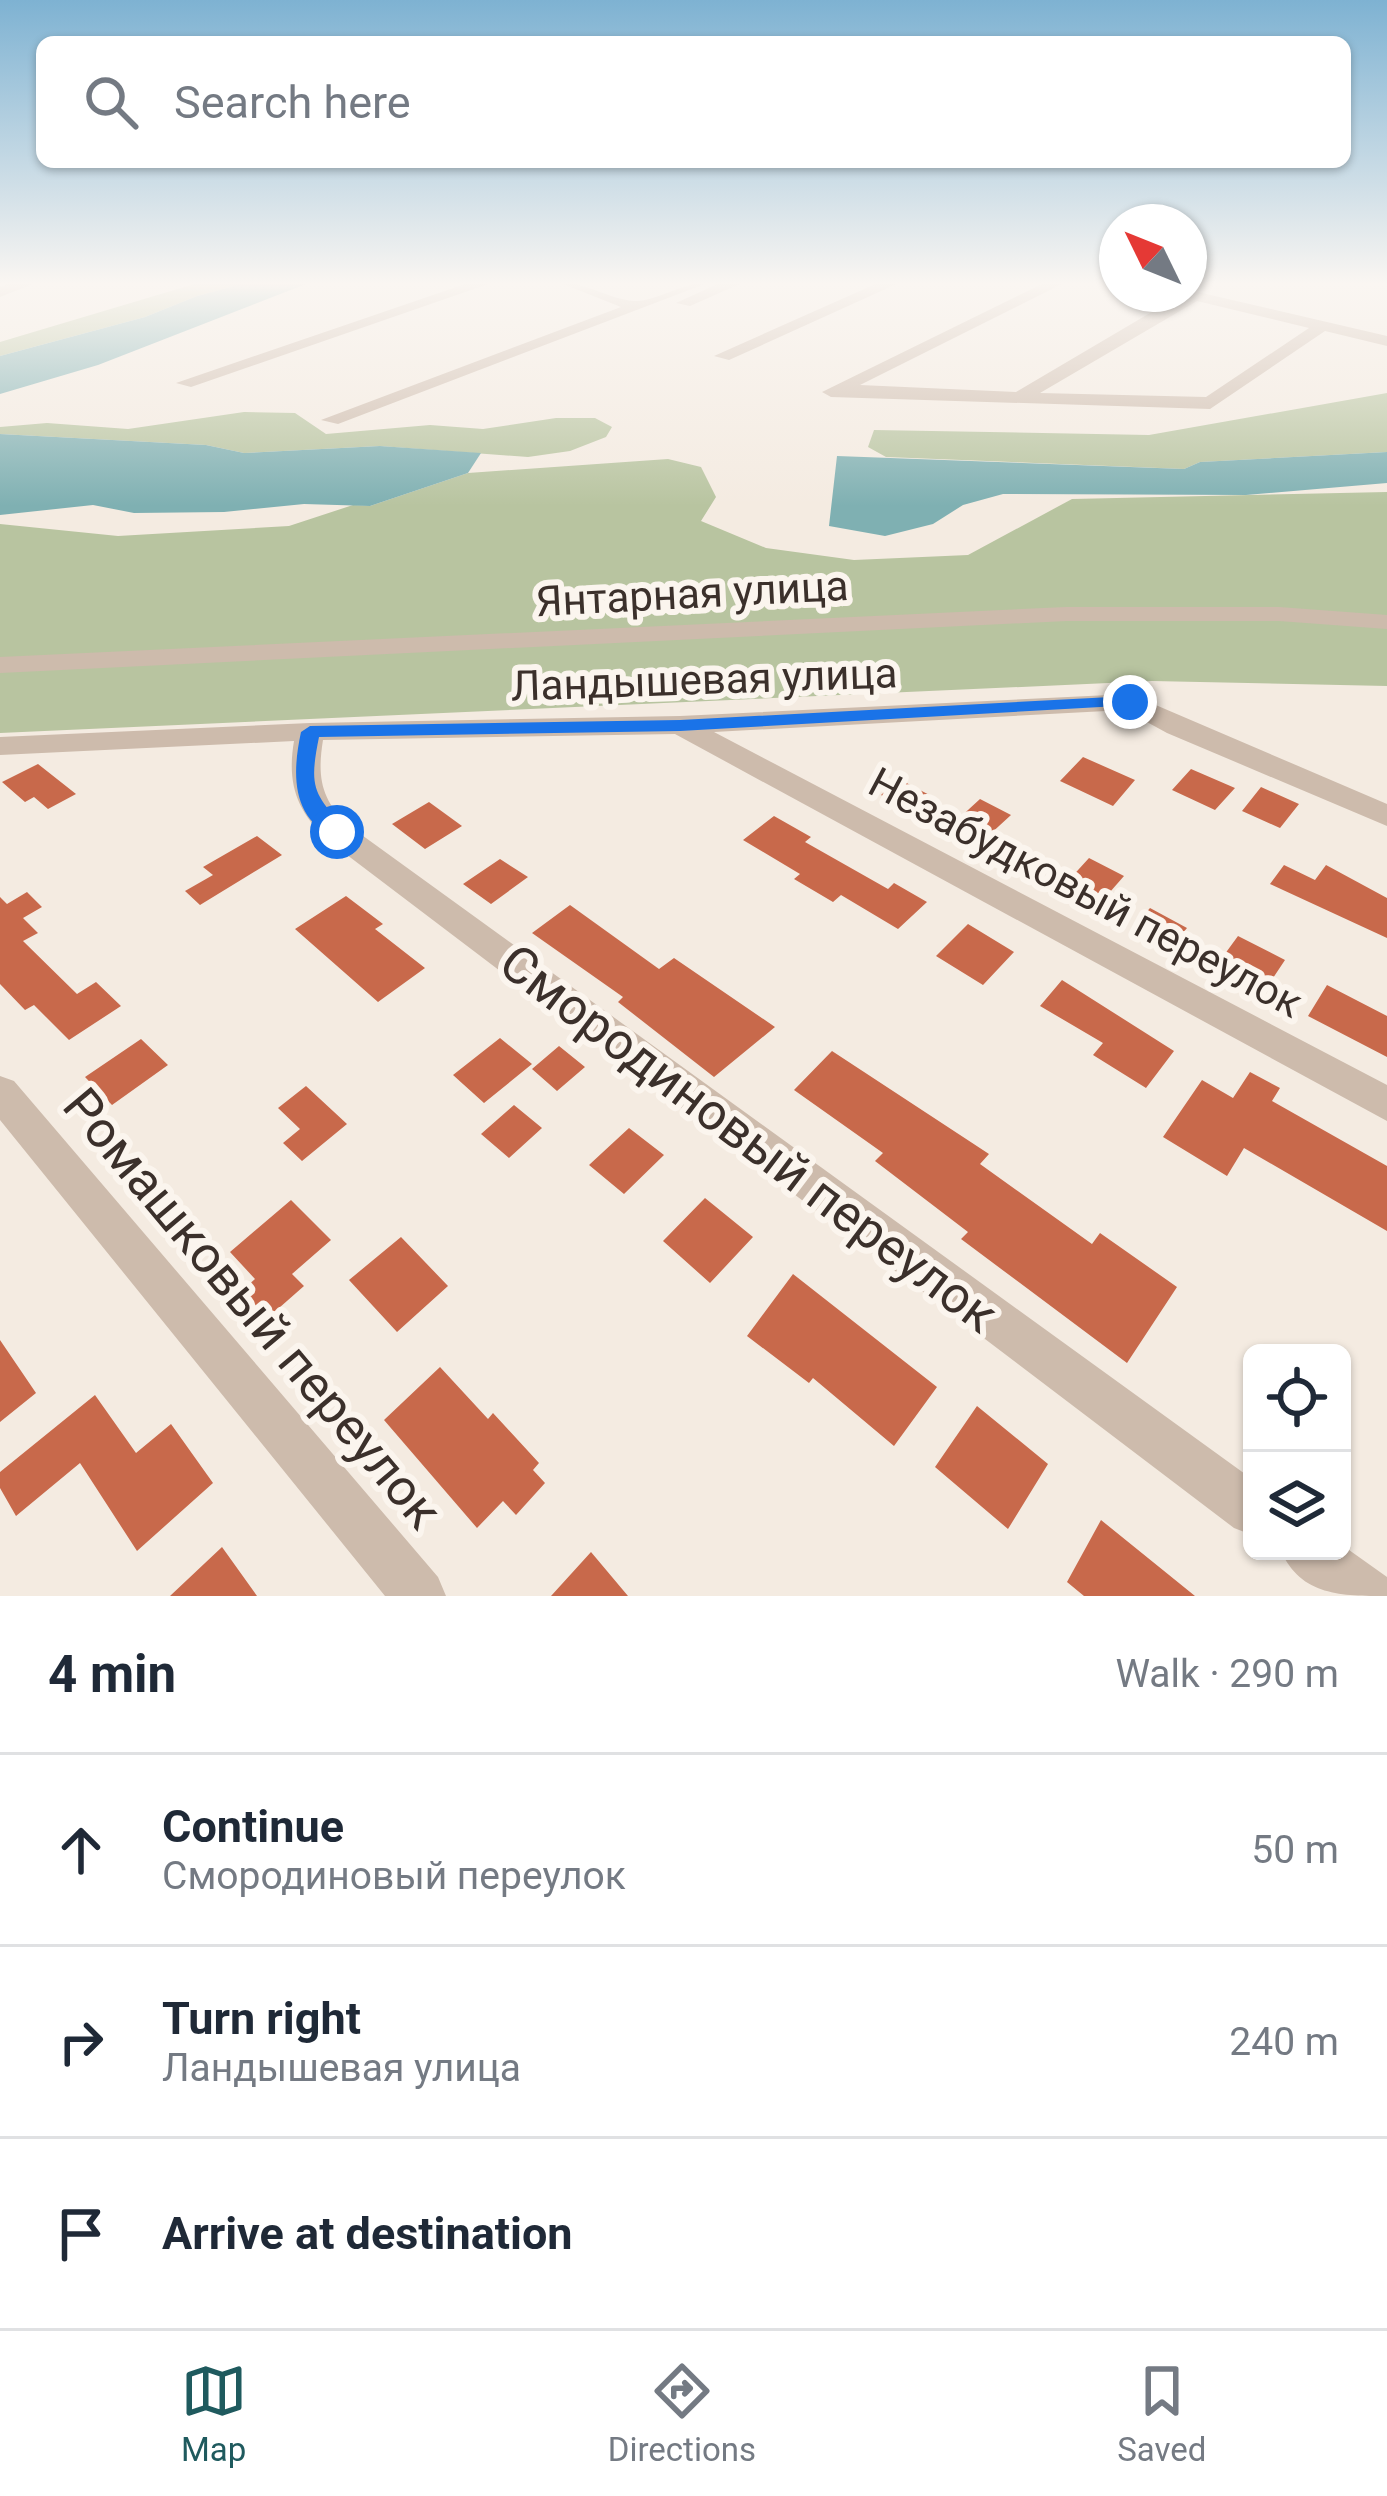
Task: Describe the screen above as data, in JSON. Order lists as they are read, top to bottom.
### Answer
{
  "streets": {
    "street": [
      "Янтарная улица",
      "Ландышевая улица",
      "Незабудковый переулок",
      "Смородиновый переулок",
      "Ромашковый переулок"
    ]
  },
  "crossings": [
    ["Ландышевая улица", "Незабудковый переулок"],
    ["Ландышевая улица", "Смородиновый переулок"]
  ],
  "north": "top left",
  "page": {
    "search": "Search here",
    "heading": ["4 min", "Walk · 290 m"],
    "list": [
      ["Continue", "Смородиновый переулок", "50 m"],
      ["Turn right", "Ландышевая улица", "240 m"],
      "Arrive at destination"
    ],
    "nav": ["Map", "Directions", "Saved"]
  }
}
